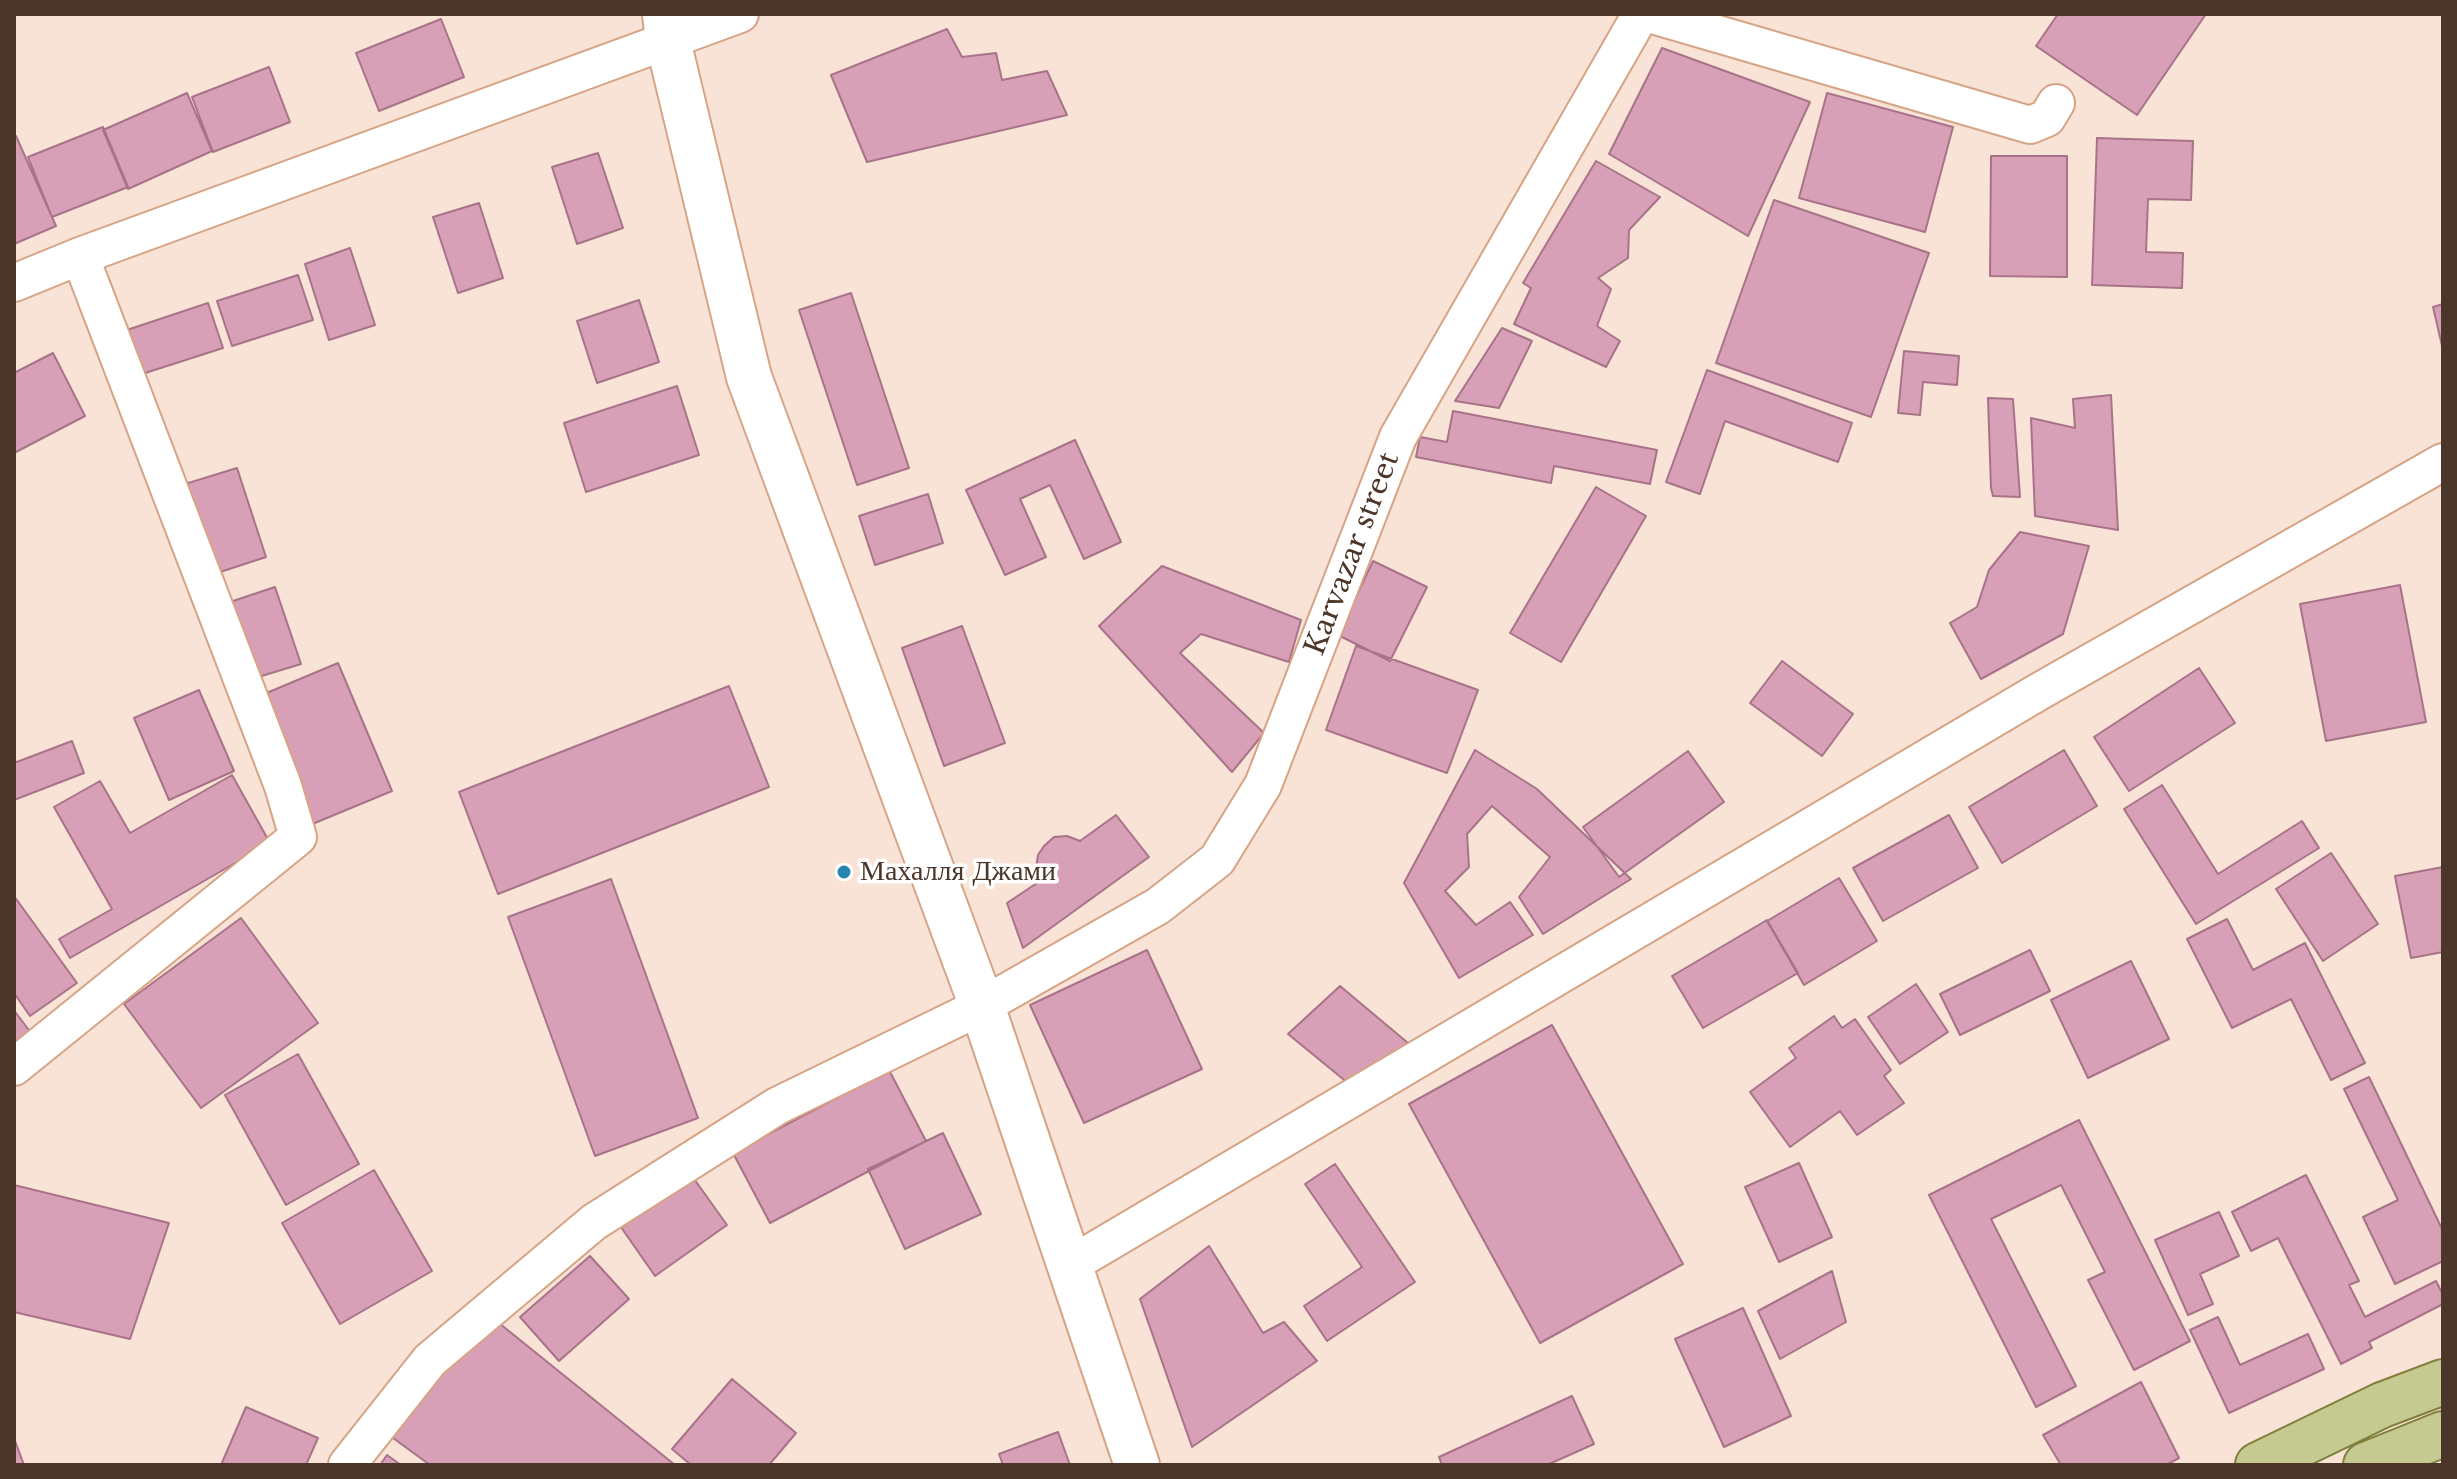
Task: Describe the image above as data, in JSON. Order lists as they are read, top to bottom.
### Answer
{
  "streets": {
    "street": ["Karvazar street"]
  },
  "places": ["Махалля Джами"]
}
